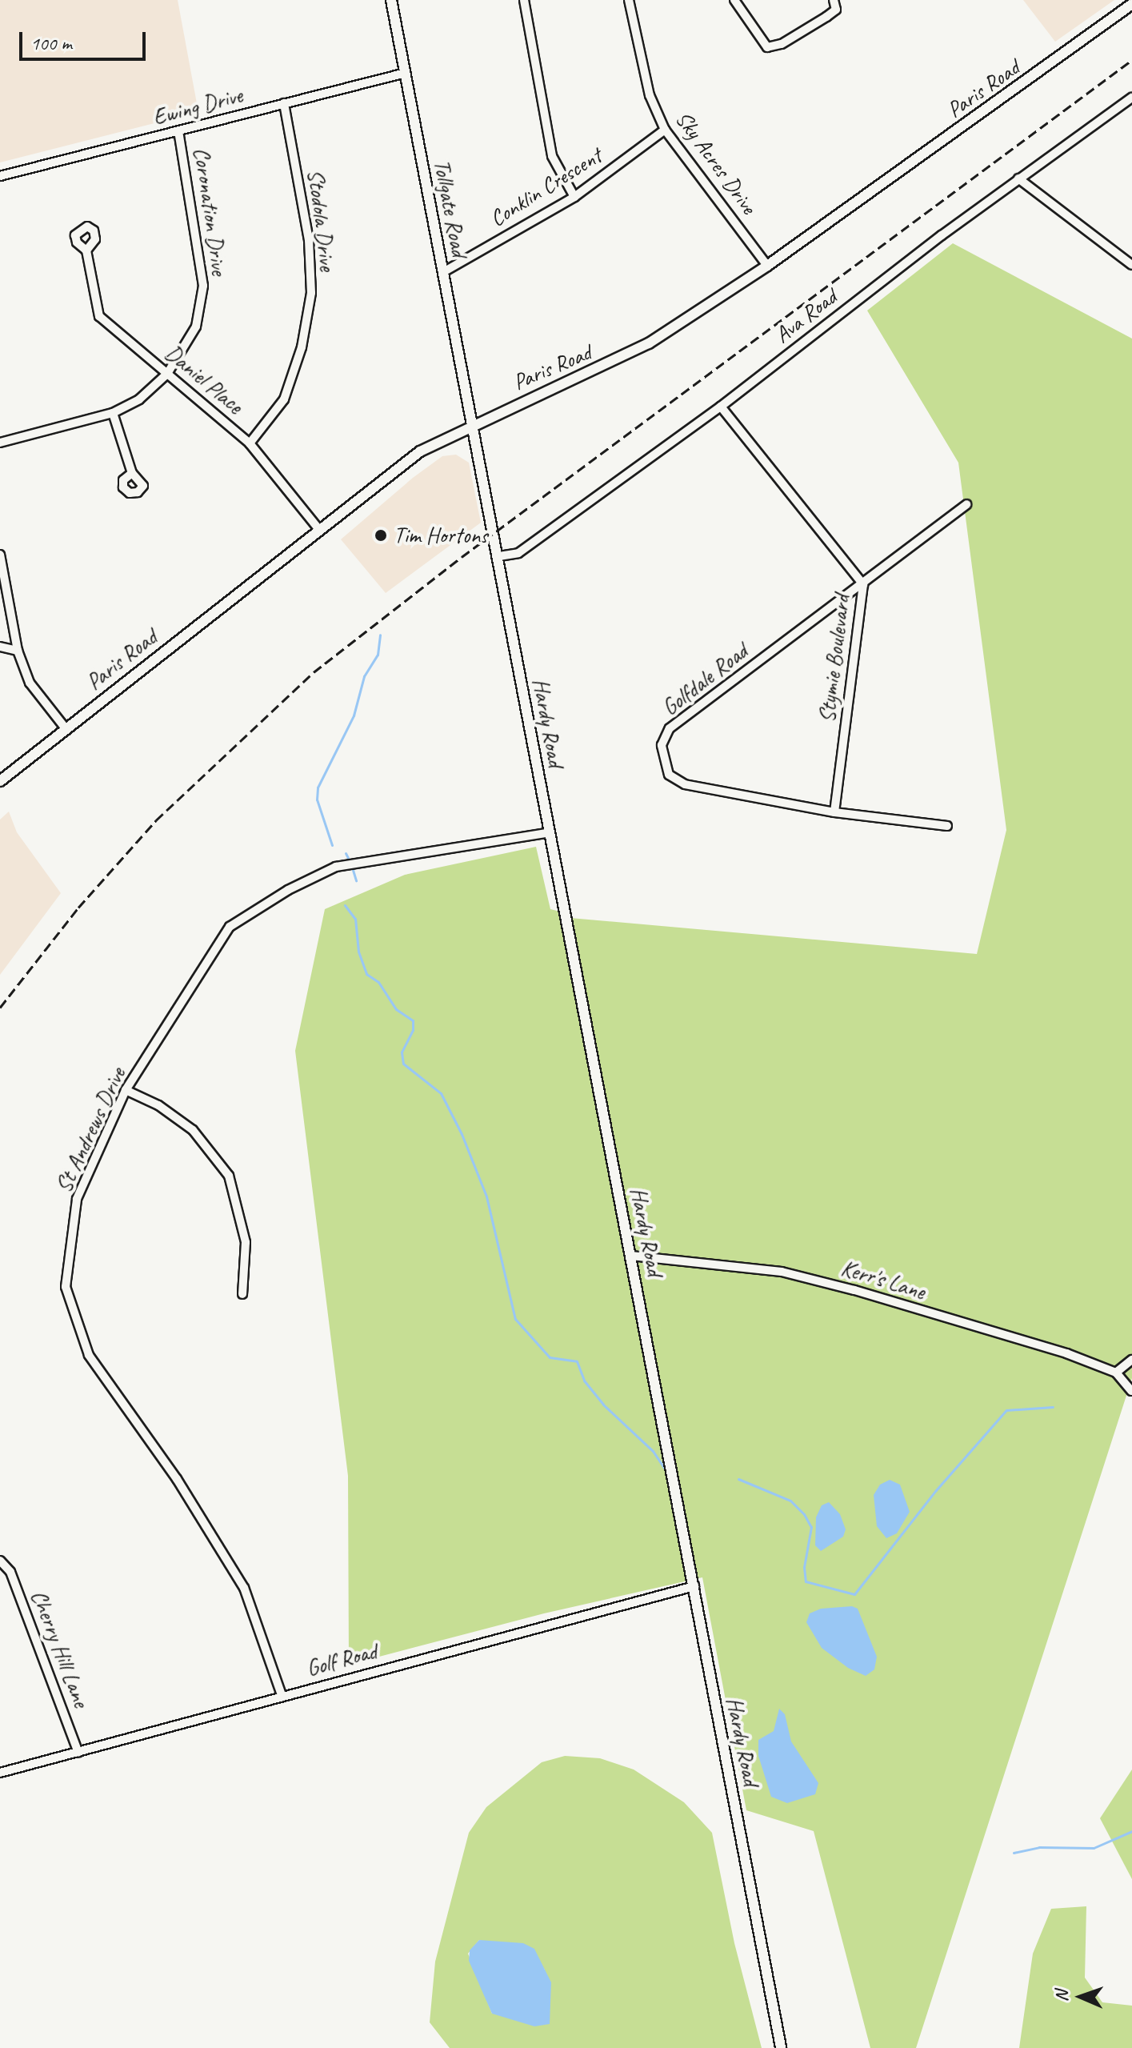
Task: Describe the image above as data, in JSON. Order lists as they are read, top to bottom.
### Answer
{
  "streets": {
    "main road": ["Paris Road", "Tollgate Road", "Hardy Road"],
    "street": [
      "Ewing Drive",
      "Sky Acres Drive",
      "Conklin Crescent",
      "Coronation Drive",
      "Stodola Drive",
      "Ava Road",
      "Daniel Place",
      "Stymie Boulevard",
      "Golfdale Road",
      "St Andrews Drive",
      "Kerr's Lane",
      "Cherry Hill Lane",
      "Golf Road"
    ]
  },
  "crossings": [
    ["Paris Road", "Sky Acres Drive"],
    ["Paris Road", "Tollgate Road"],
    ["Paris Road", "Daniel Place"],
    ["Paris Road", "Hardy Road"],
    ["Ewing Drive", "Tollgate Road"],
    ["Ewing Drive", "Coronation Drive"],
    ["Ewing Drive", "Stodola Drive"],
    ["Sky Acres Drive", "Conklin Crescent"],
    ["Conklin Crescent", "Tollgate Road"],
    ["Tollgate Road", "Hardy Road"],
    ["Coronation Drive", "Daniel Place"],
    ["Stodola Drive", "Daniel Place"],
    ["Ava Road", "Stymie Boulevard"],
    ["Ava Road", "Hardy Road"],
    ["Stymie Boulevard", "Golfdale Road"],
    ["Hardy Road", "St Andrews Drive"],
    ["Hardy Road", "Kerr's Lane"],
    ["Hardy Road", "Golf Road"],
    ["St Andrews Drive", "Golf Road"],
    ["Cherry Hill Lane", "Golf Road"]
  ],
  "places": ["Tim Hortons"],
  "scale_bar": "100 m",
  "north": "left"
}
